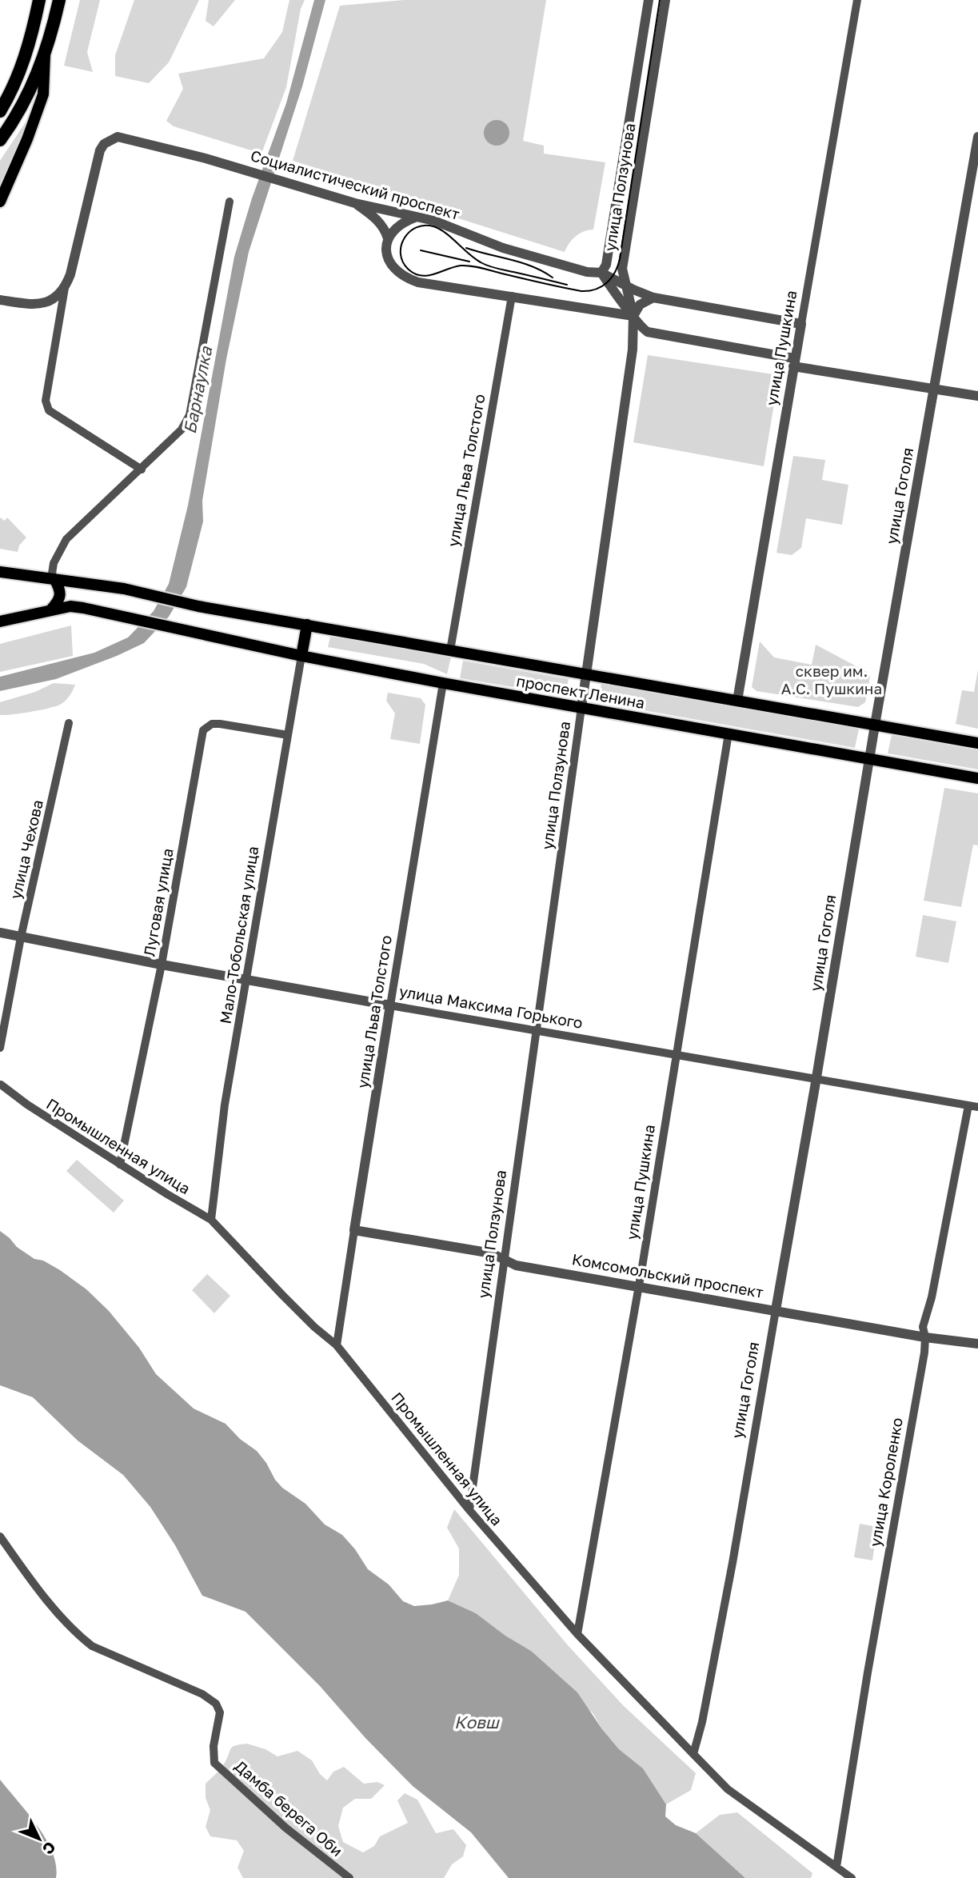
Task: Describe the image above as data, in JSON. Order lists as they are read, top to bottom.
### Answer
{
  "streets": {
    "main road": ["проспект Ленина"],
    "street": [
      "Социалистический проспект",
      "улица Ползунова",
      "улица Пушкина",
      "улица Льва Толстого",
      "улица Гоголя",
      "улица Чехова",
      "Луговая улица",
      "Мало-Тобольская улица",
      "улица Максима Горького",
      "Промышленная улица",
      "Комсомольский проспект",
      "улица Короленко",
      "Дамба берега Оби"
    ]
  },
  "crossings": [
    ["Социалистический проспект", "улица Ползунова"],
    ["Социалистический проспект", "улица Пушкина"],
    ["улица Ползунова", "проспект Ленина"],
    ["улица Ползунова", "улица Максима Горького"],
    ["улица Ползунова", "Промышленная улица"],
    ["улица Ползунова", "Комсомольский проспект"],
    ["улица Пушкина", "проспект Ленина"],
    ["улица Пушкина", "улица Максима Горького"],
    ["улица Пушкина", "Промышленная улица"],
    ["улица Пушкина", "Комсомольский проспект"],
    ["улица Льва Толстого", "проспект Ленина"],
    ["улица Льва Толстого", "улица Максима Горького"],
    ["улица Льва Толстого", "Промышленная улица"],
    ["улица Льва Толстого", "Комсомольский проспект"],
    ["улица Гоголя", "проспект Ленина"],
    ["улица Гоголя", "улица Максима Горького"],
    ["улица Гоголя", "Промышленная улица"],
    ["улица Гоголя", "Комсомольский проспект"],
    ["проспект Ленина", "Мало-Тобольская улица"],
    ["улица Чехова", "улица Максима Горького"],
    ["Луговая улица", "Мало-Тобольская улица"],
    ["Луговая улица", "улица Максима Горького"],
    ["Луговая улица", "Промышленная улица"],
    ["Мало-Тобольская улица", "улица Максима Горького"],
    ["Мало-Тобольская улица", "Промышленная улица"],
    ["улица Максима Горького", "улица Короленко"],
    ["Промышленная улица", "улица Короленко"],
    ["Комсомольский проспект", "улица Короленко"]
  ],
  "water": ["Барнаулка", "Ковш"],
  "parks": ["сквер им. А.С. Пушкина"],
  "north": "bottom right"
}
